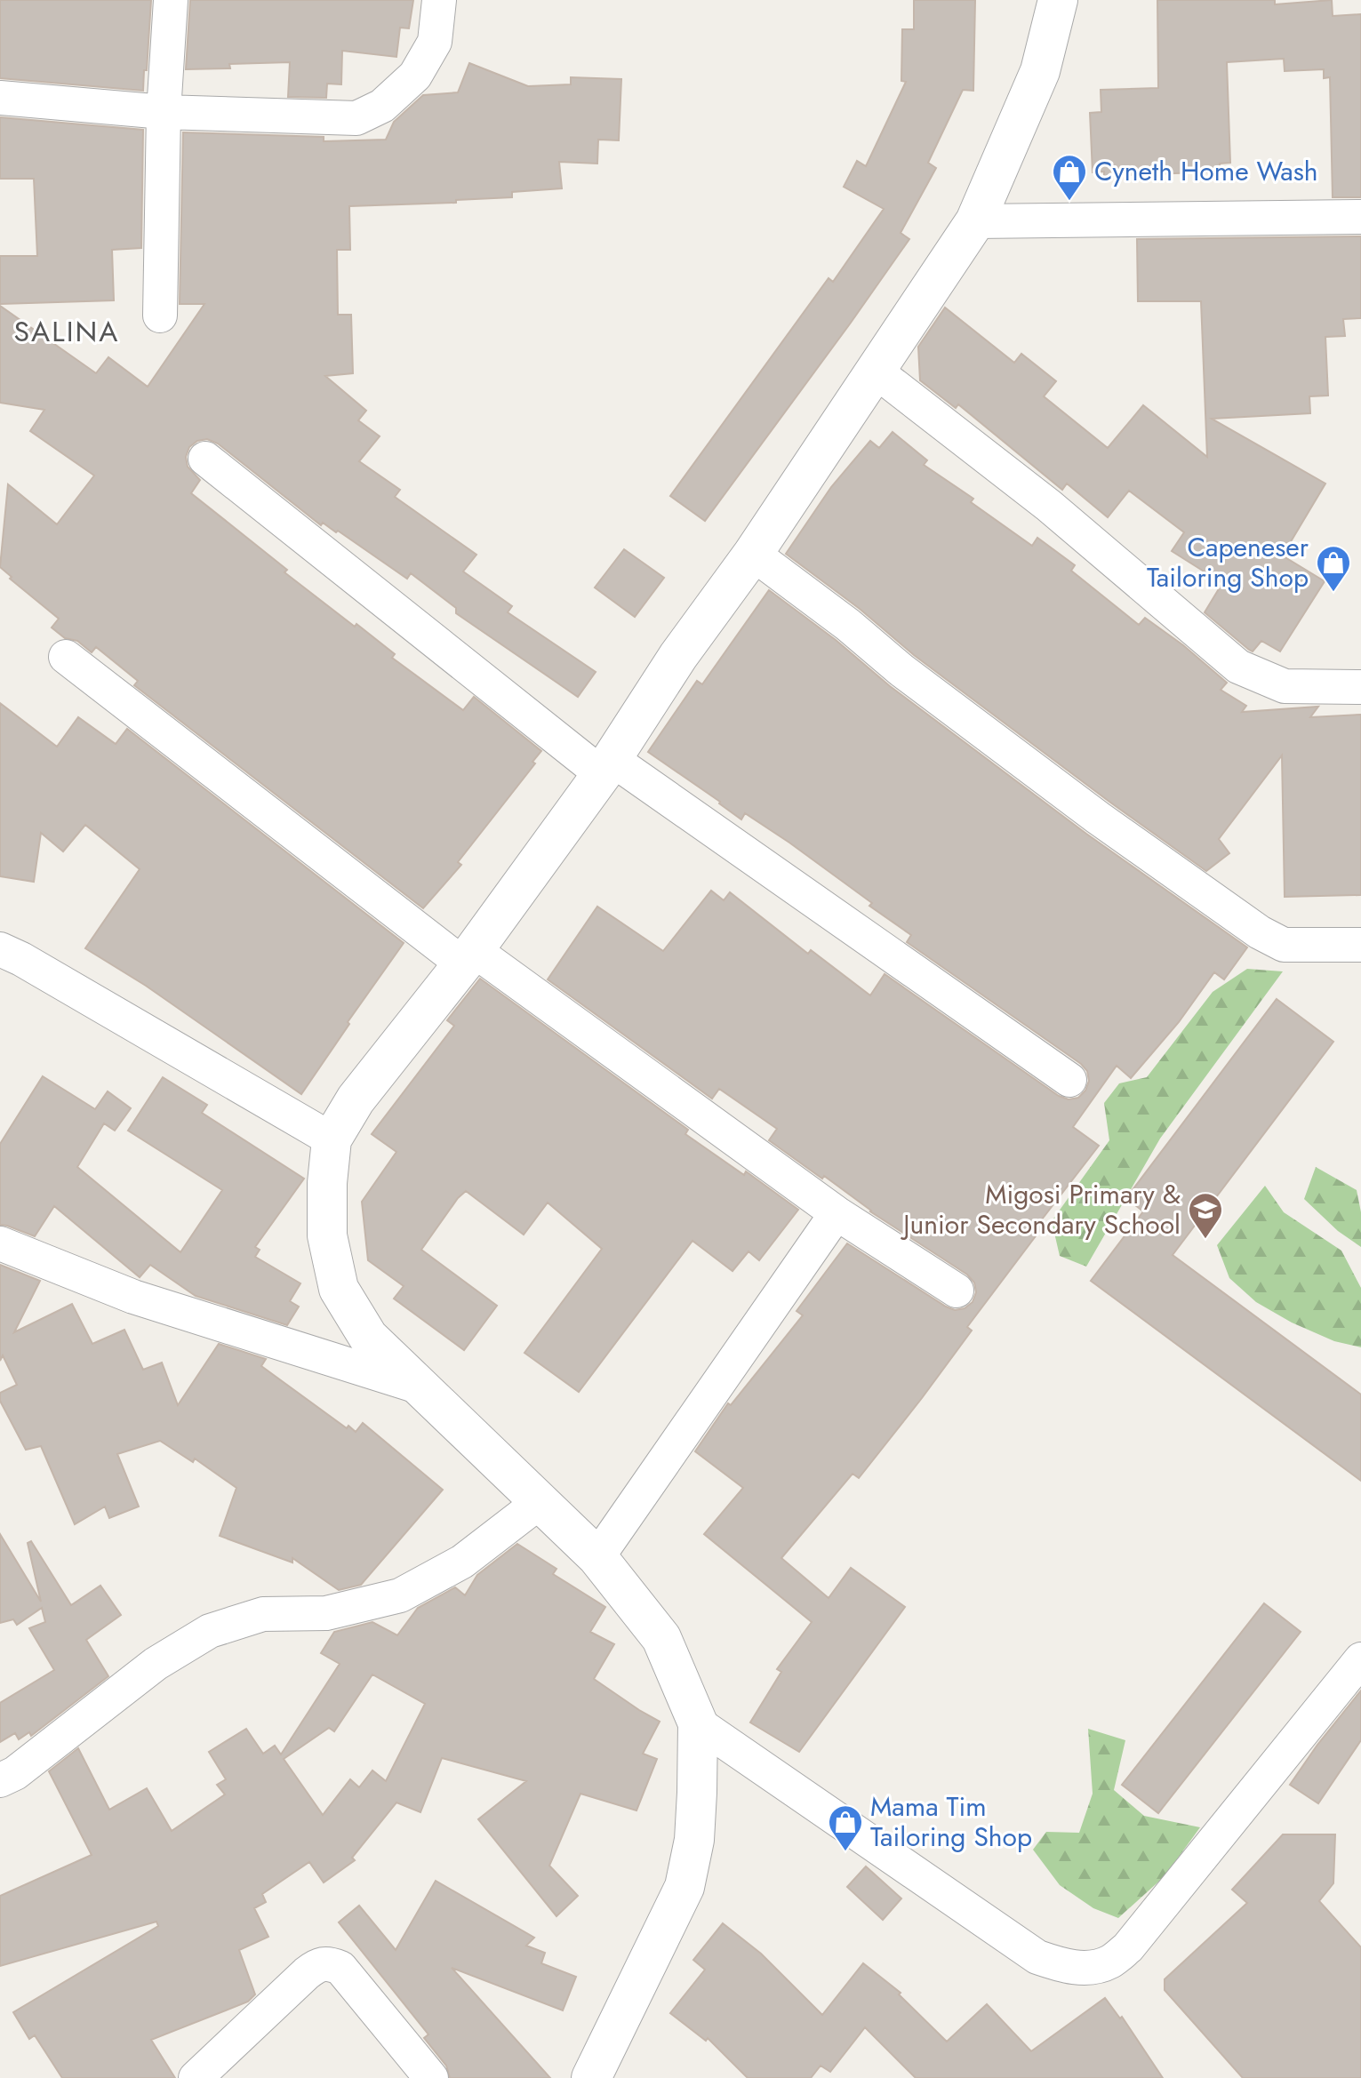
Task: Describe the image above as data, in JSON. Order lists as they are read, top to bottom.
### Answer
{
  "districts": ["SALINA"],
  "places": {
    "shop": ["Cyneth Home Wash", "Capeneser Tailoring Shop", "Mama Tim Tailoring Shop"],
    "school or university": ["Migosi Primary & Junior Secondary School"]
  }
}
